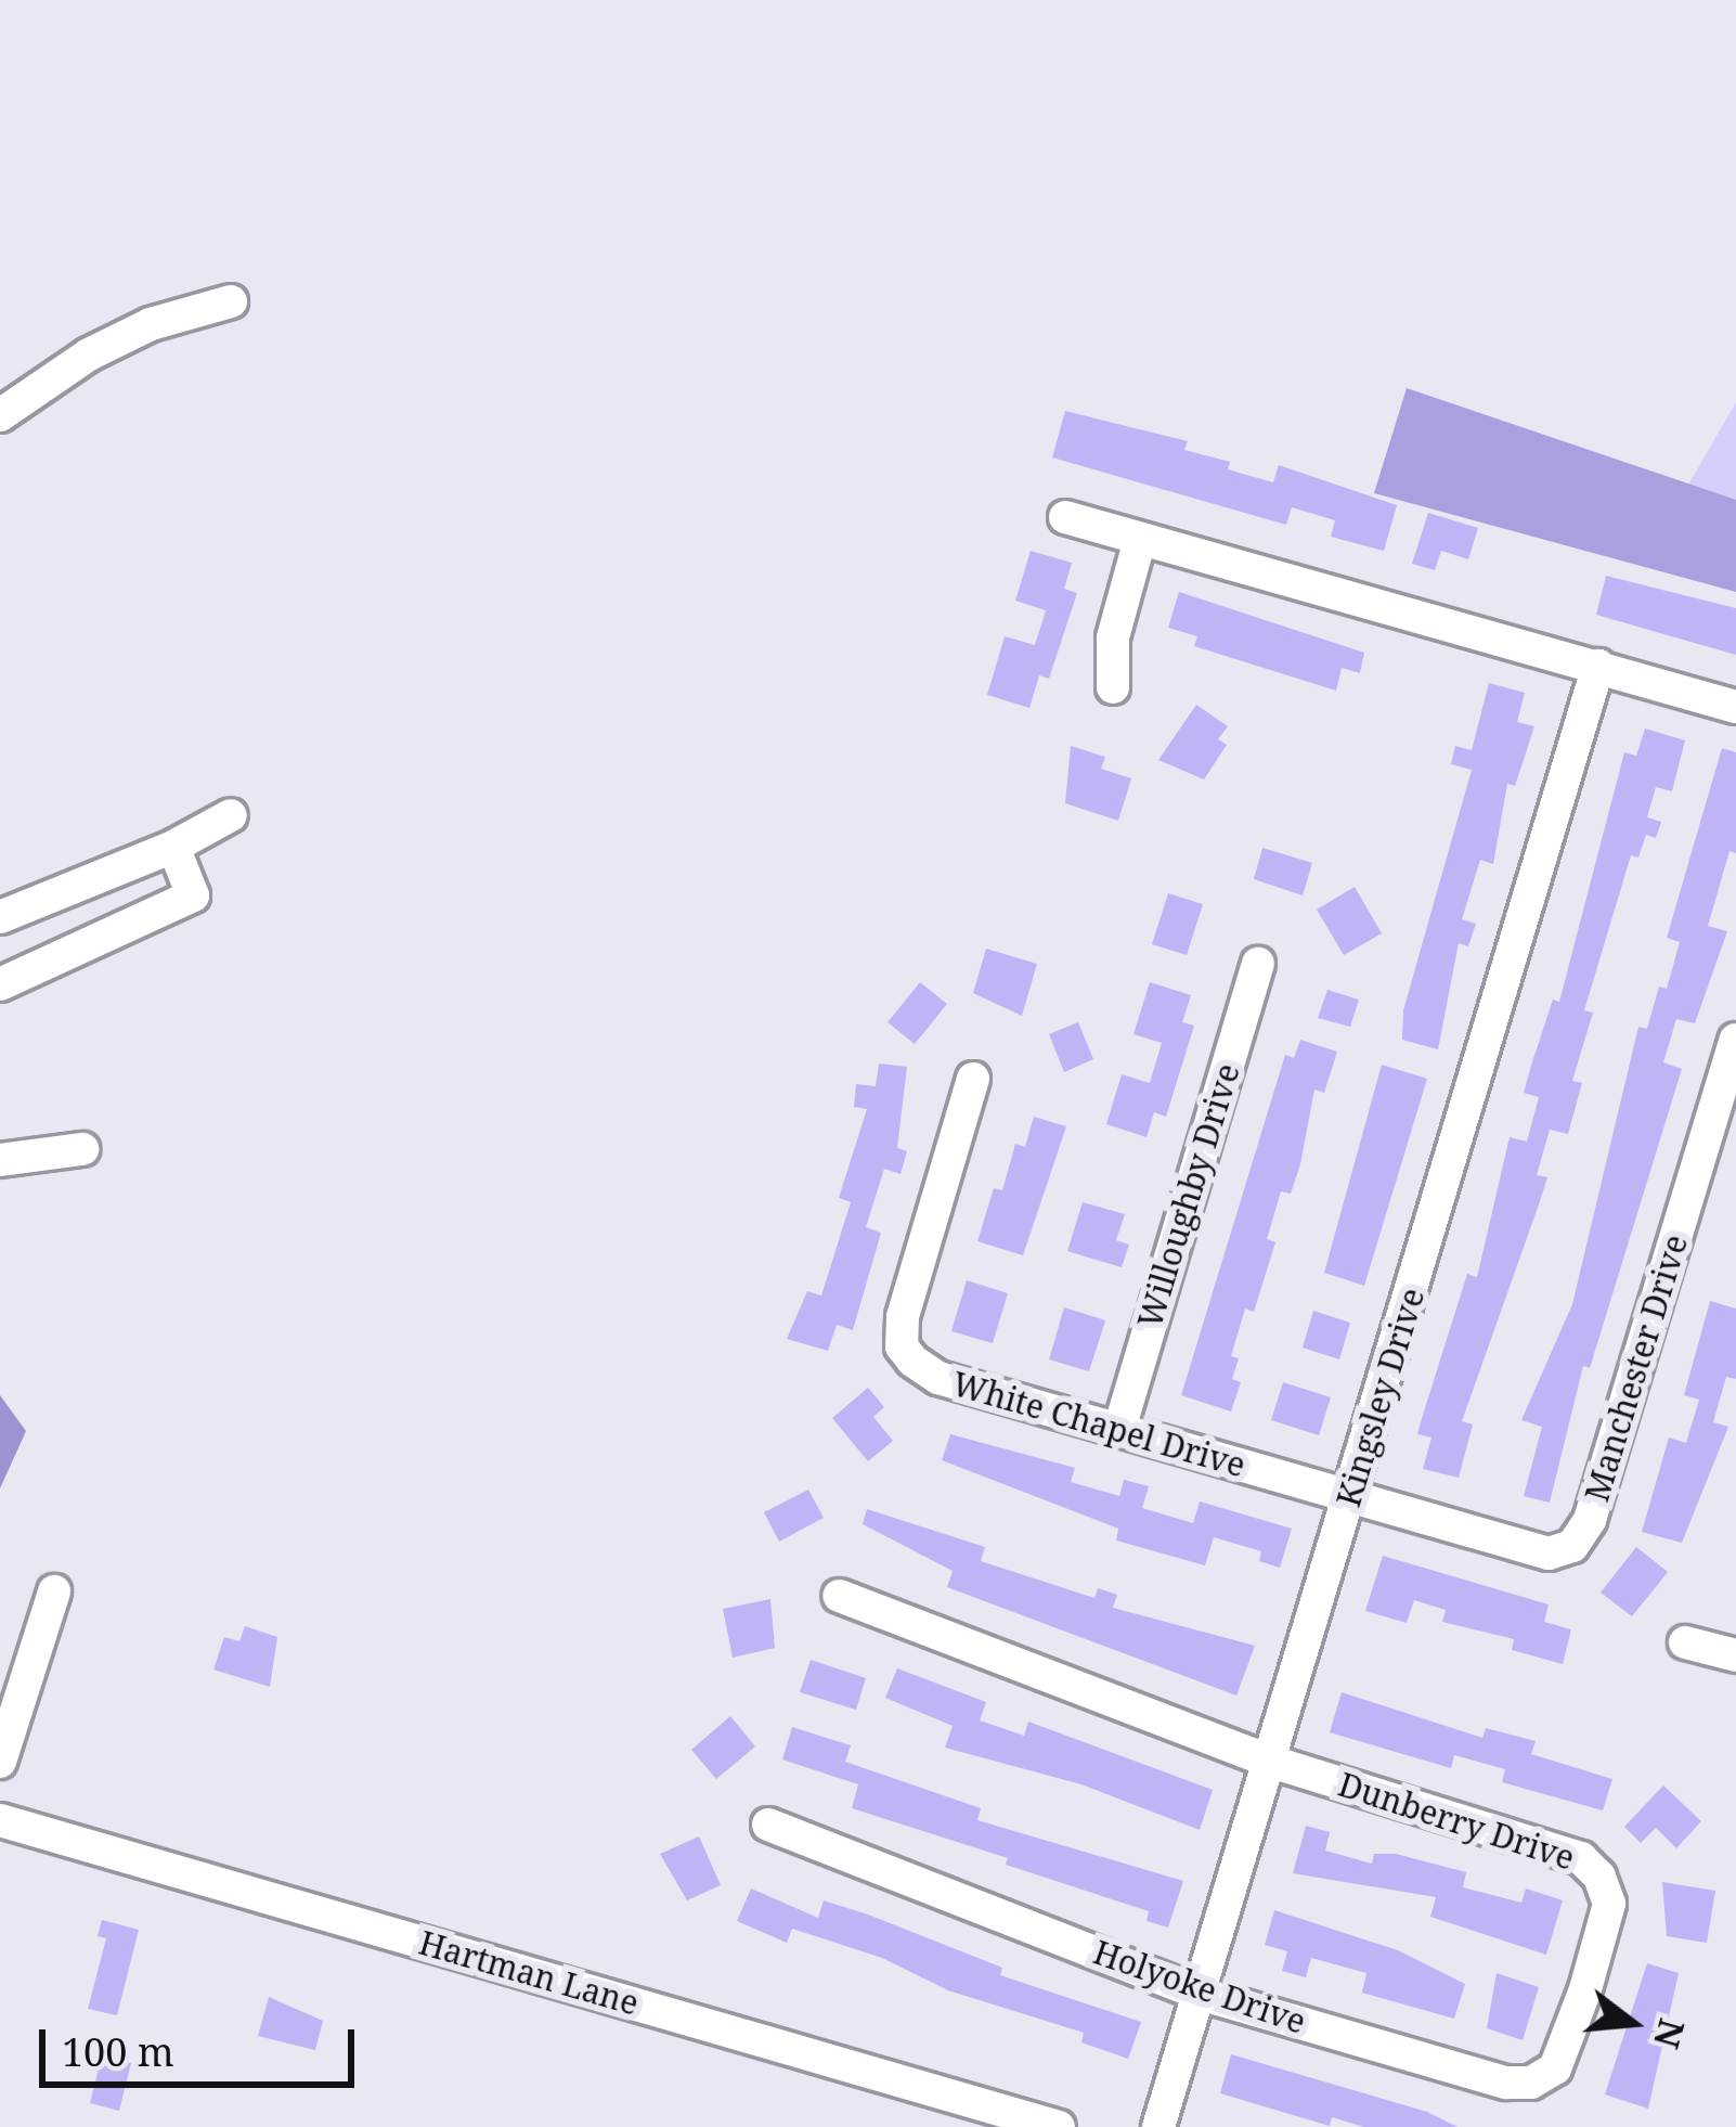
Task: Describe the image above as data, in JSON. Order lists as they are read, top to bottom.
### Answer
{
  "streets": {
    "street": [
      "Willoughby Drive",
      "Manchester Drive",
      "Kingsley Drive",
      "White Chapel Drive",
      "Dunberry Drive",
      "Hartman Lane",
      "Holyoke Drive"
    ]
  },
  "crossings": [
    ["Willoughby Drive", "White Chapel Drive"],
    ["Manchester Drive", "Kingsley Drive"],
    ["Manchester Drive", "White Chapel Drive"],
    ["Kingsley Drive", "White Chapel Drive"],
    ["Kingsley Drive", "Dunberry Drive"],
    ["Kingsley Drive", "Holyoke Drive"],
    ["Dunberry Drive", "Holyoke Drive"]
  ],
  "scale_bar": "100 m",
  "north": "right"
}
